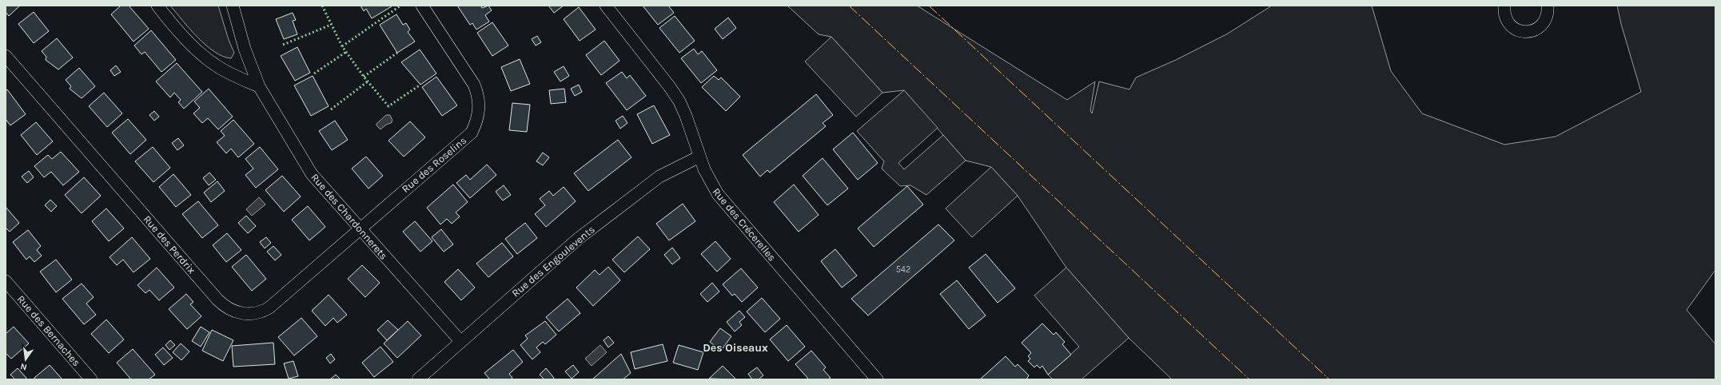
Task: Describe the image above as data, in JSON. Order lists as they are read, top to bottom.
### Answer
{
  "streets": {
    "street": [
      "Rue des Roselins",
      "Rue des Chardonnerets",
      "Rue des Crécerelles",
      "Rue des Perdrix",
      "Rue des Engoulevents",
      "Rue des Bernaches"
    ]
  },
  "crossings": [
    ["Rue des Roselins", "Rue des Chardonnerets"],
    ["Rue des Roselins", "Rue des Perdrix"],
    ["Rue des Chardonnerets", "Rue des Perdrix"],
    ["Rue des Chardonnerets", "Rue des Engoulevents"],
    ["Rue des Crécerelles", "Rue des Engoulevents"]
  ],
  "districts": ["Des Oiseaux"],
  "house_numbers": ["542"],
  "north": "bottom"
}
